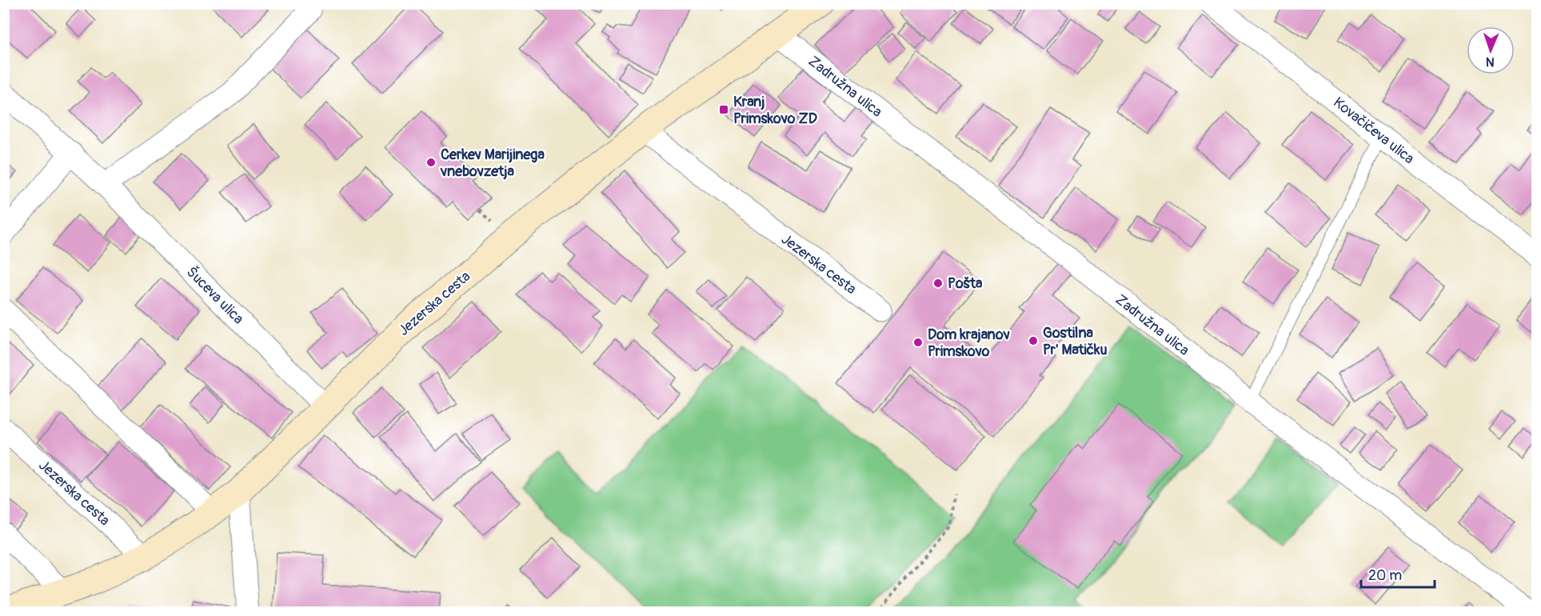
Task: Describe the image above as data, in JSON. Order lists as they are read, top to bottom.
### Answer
{
  "streets": {
    "street": [
      "Zadružna ulica",
      "Kovačičeva ulica",
      "Jezerska cesta",
      "Šuceva ulica"
    ]
  },
  "crossings": [
    ["Zadružna ulica", "Jezerska cesta"],
    ["Jezerska cesta", "Šuceva ulica"]
  ],
  "places": {
    "transit": ["Kranj Primskovo ZD"],
    "other": [
      "Cerkev Marijinega vnebovzetja",
      "Pošta",
      "Gostilna Pr' Matičku",
      "Dom krajanov Primskovo"
    ]
  },
  "scale_bar": "20 m",
  "north": "bottom"
}
